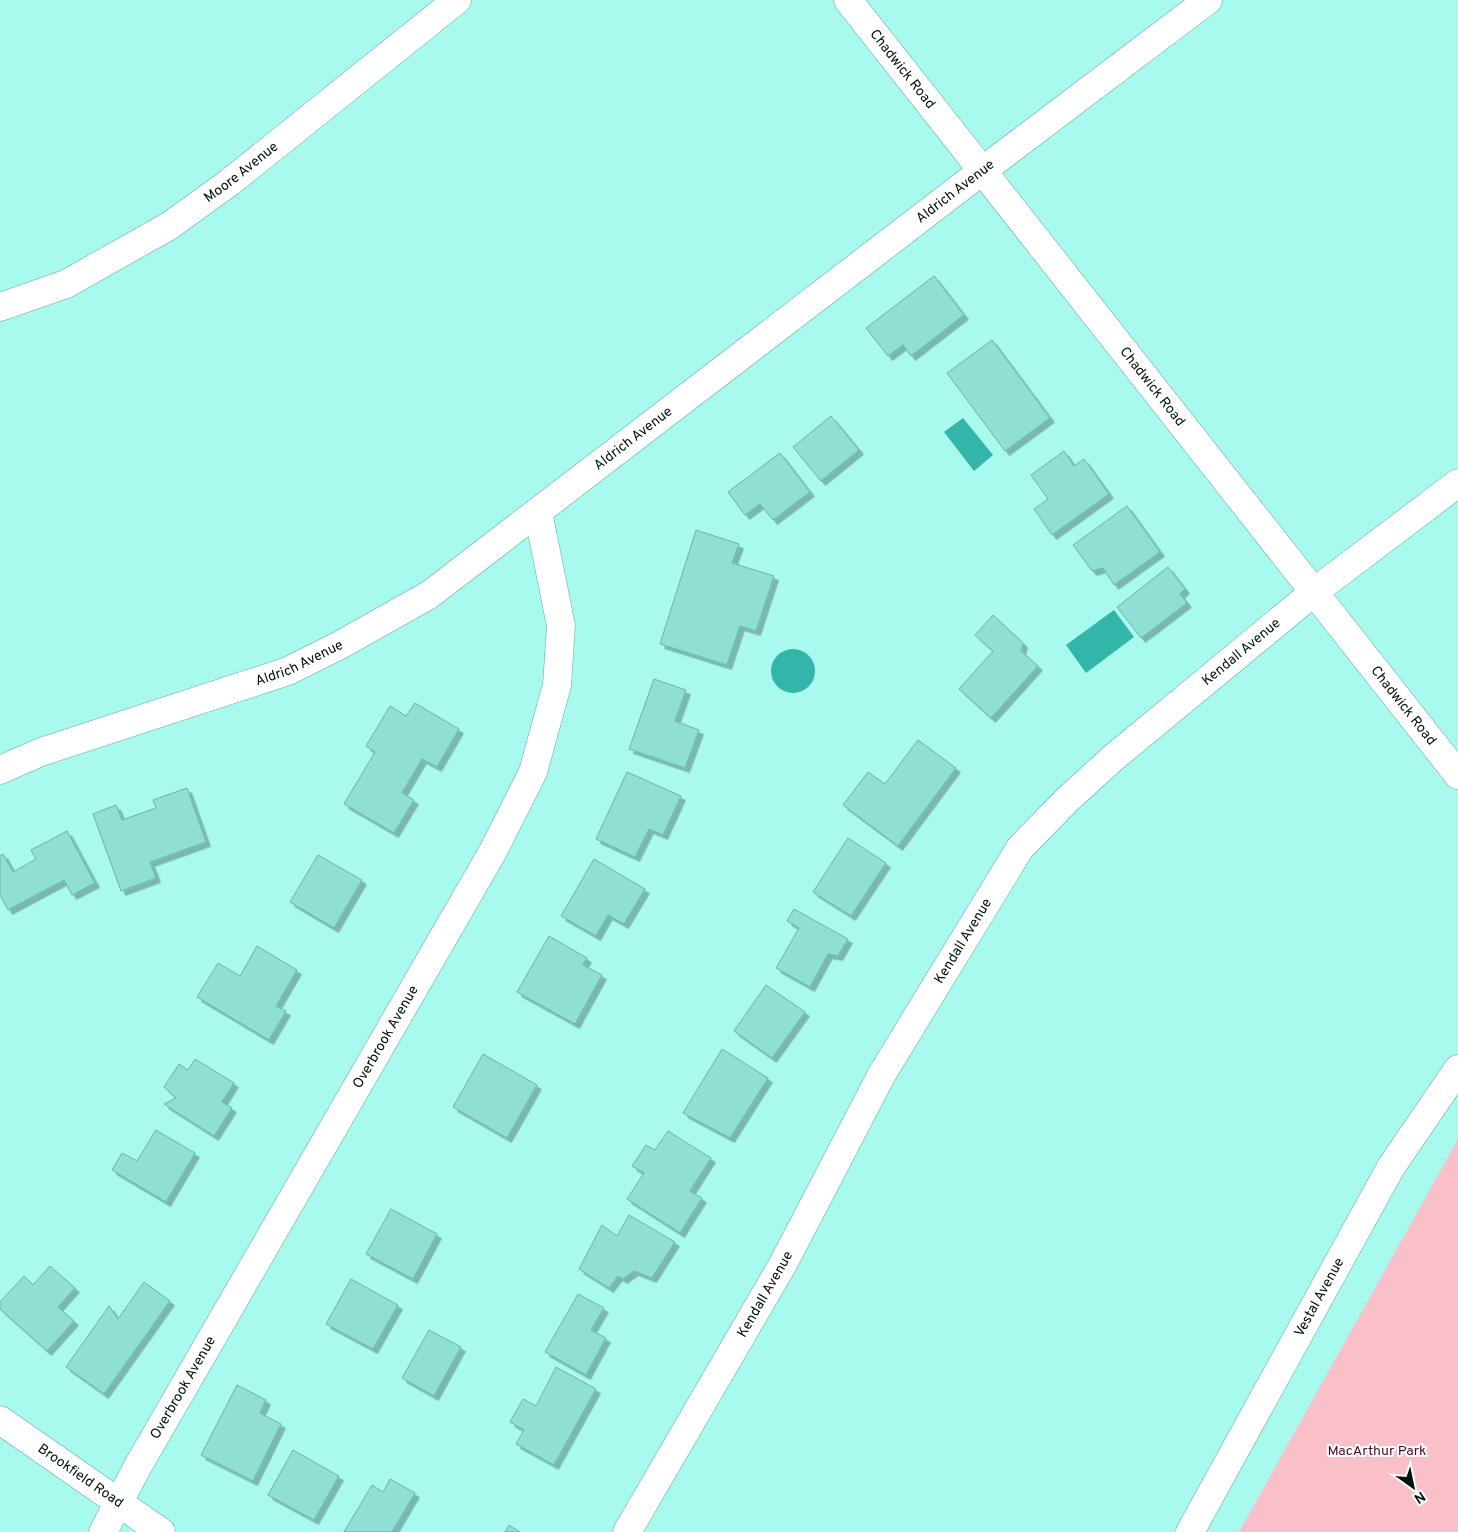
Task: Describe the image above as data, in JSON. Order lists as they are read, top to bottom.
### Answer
{
  "streets": {
    "street": [
      "Chadwick Road",
      "Moore Avenue",
      "Aldrich Avenue",
      "Kendall Avenue",
      "Overbrook Avenue",
      "Vestal Avenue",
      "Brookfield Road"
    ]
  },
  "crossings": [
    ["Chadwick Road", "Aldrich Avenue"],
    ["Chadwick Road", "Kendall Avenue"],
    ["Aldrich Avenue", "Overbrook Avenue"],
    ["Overbrook Avenue", "Brookfield Road"]
  ],
  "parks": ["MacArthur Park"],
  "north": "bottom right"
}
